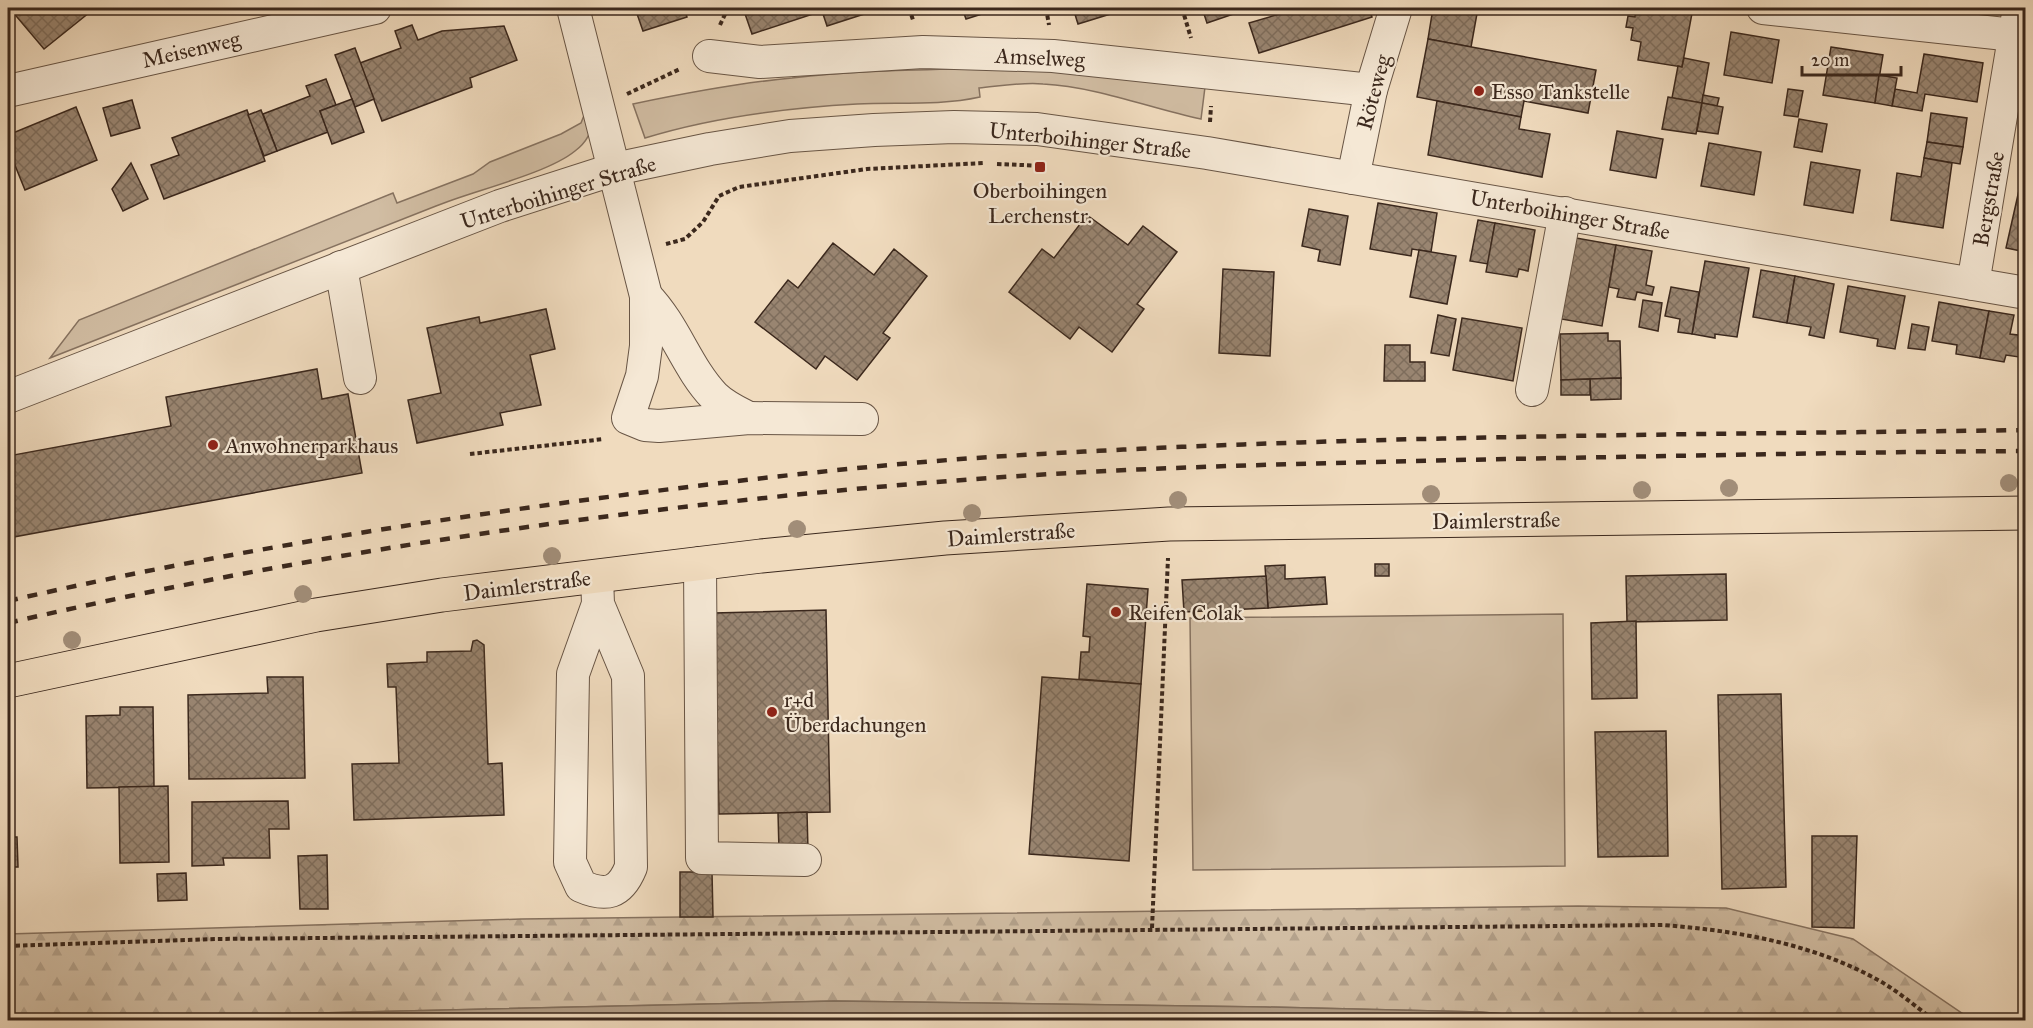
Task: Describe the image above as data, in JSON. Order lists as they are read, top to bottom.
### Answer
{
  "streets": {
    "main road": ["Daimlerstraße"],
    "street": [
      "Meisenweg",
      "Amselweg",
      "Röteweg",
      "Unterboihinger Straße",
      "Bergstraße"
    ]
  },
  "crossings": [
    ["Amselweg", "Röteweg"],
    ["Röteweg", "Unterboihinger Straße"],
    ["Unterboihinger Straße", "Bergstraße"]
  ],
  "places": {
    "other": [
      "Esso Tankstelle",
      "Anwohnerparkhaus",
      "Reifen Colak",
      "r+d Überdachungen"
    ],
    "transit": ["Oberboihingen Lerchenstr."]
  },
  "scale_bar": "20 m"
}
